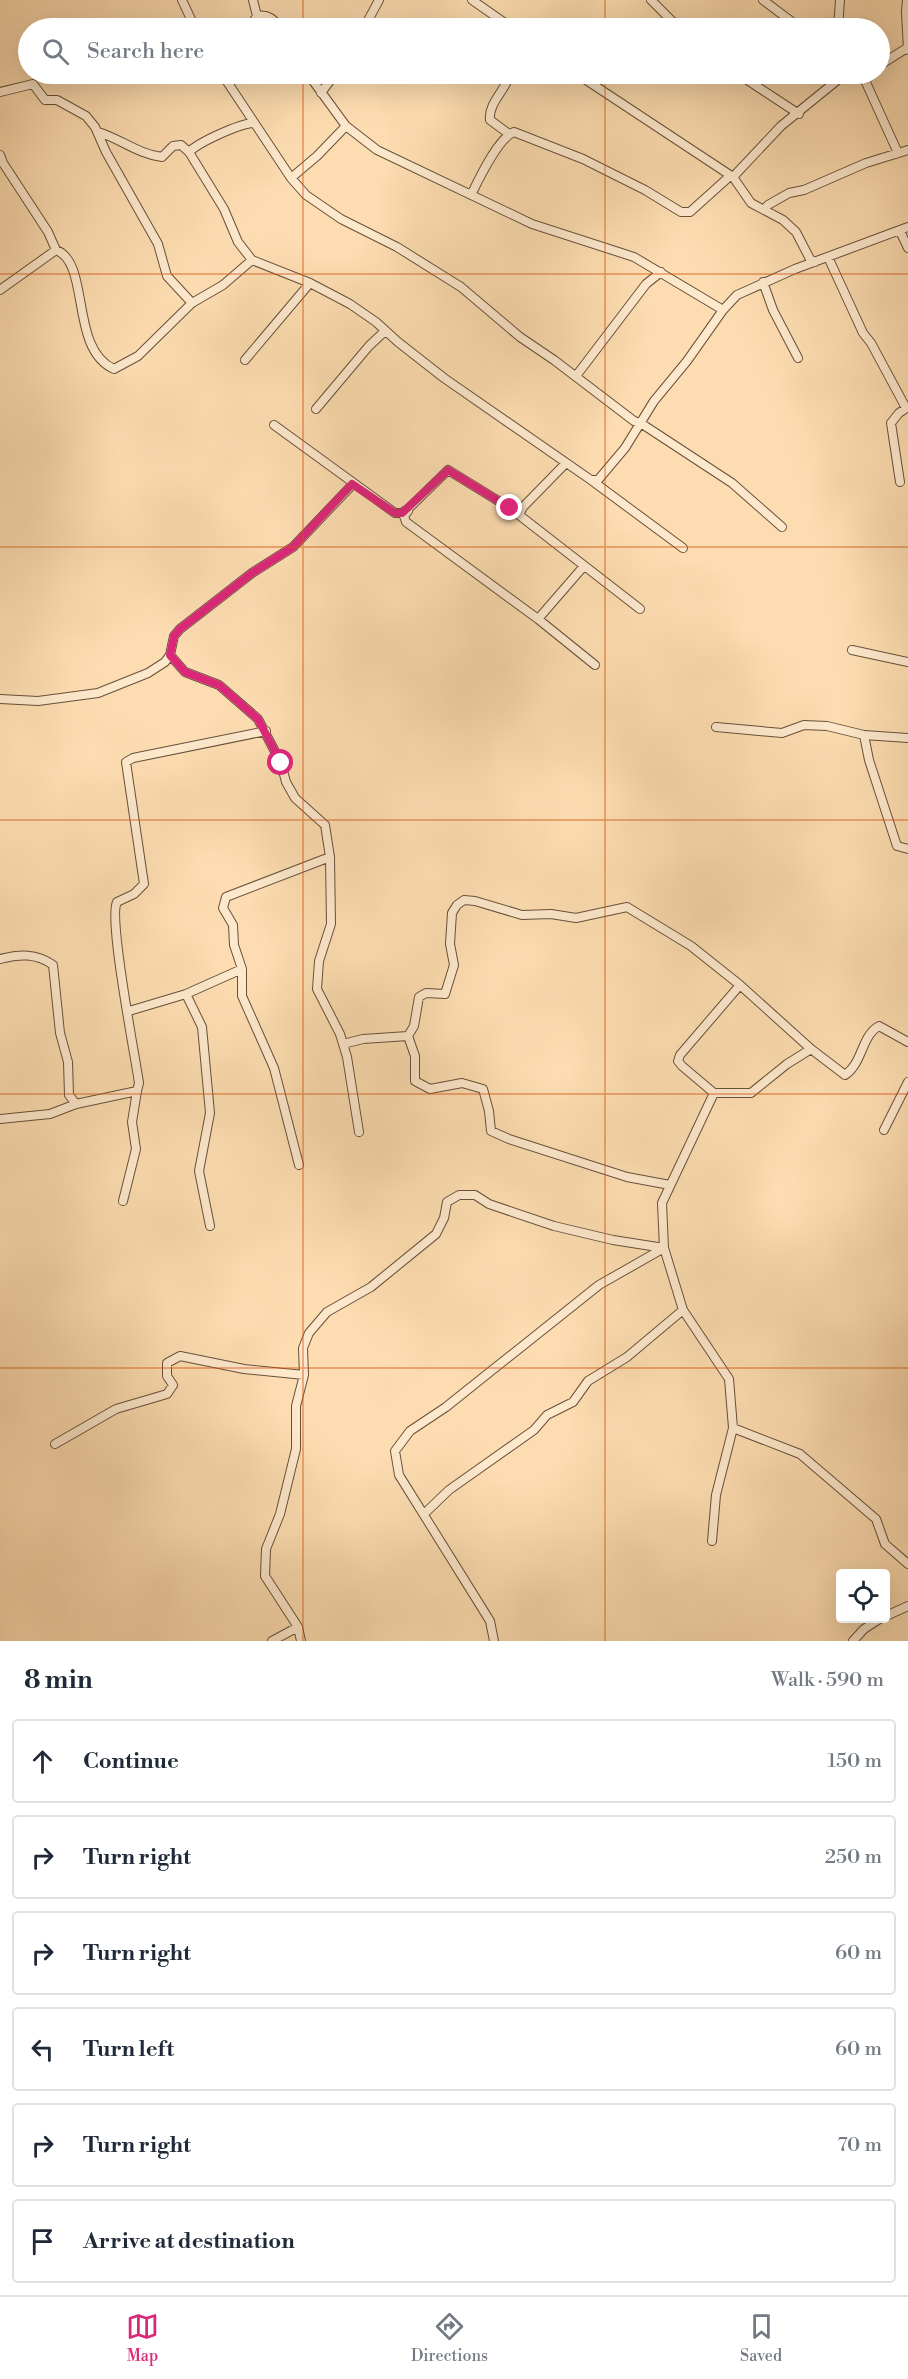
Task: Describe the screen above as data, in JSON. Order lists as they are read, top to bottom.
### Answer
{
  "page": {
    "search": "Search here",
    "heading": ["8 min", "Walk · 590 m"],
    "list": [
      ["Continue", "150 m"],
      ["Turn right", "250 m"],
      ["Turn right", "60 m"],
      ["Turn left", "60 m"],
      ["Turn right", "70 m"],
      "Arrive at destination"
    ],
    "nav": ["Map", "Directions", "Saved"]
  }
}
